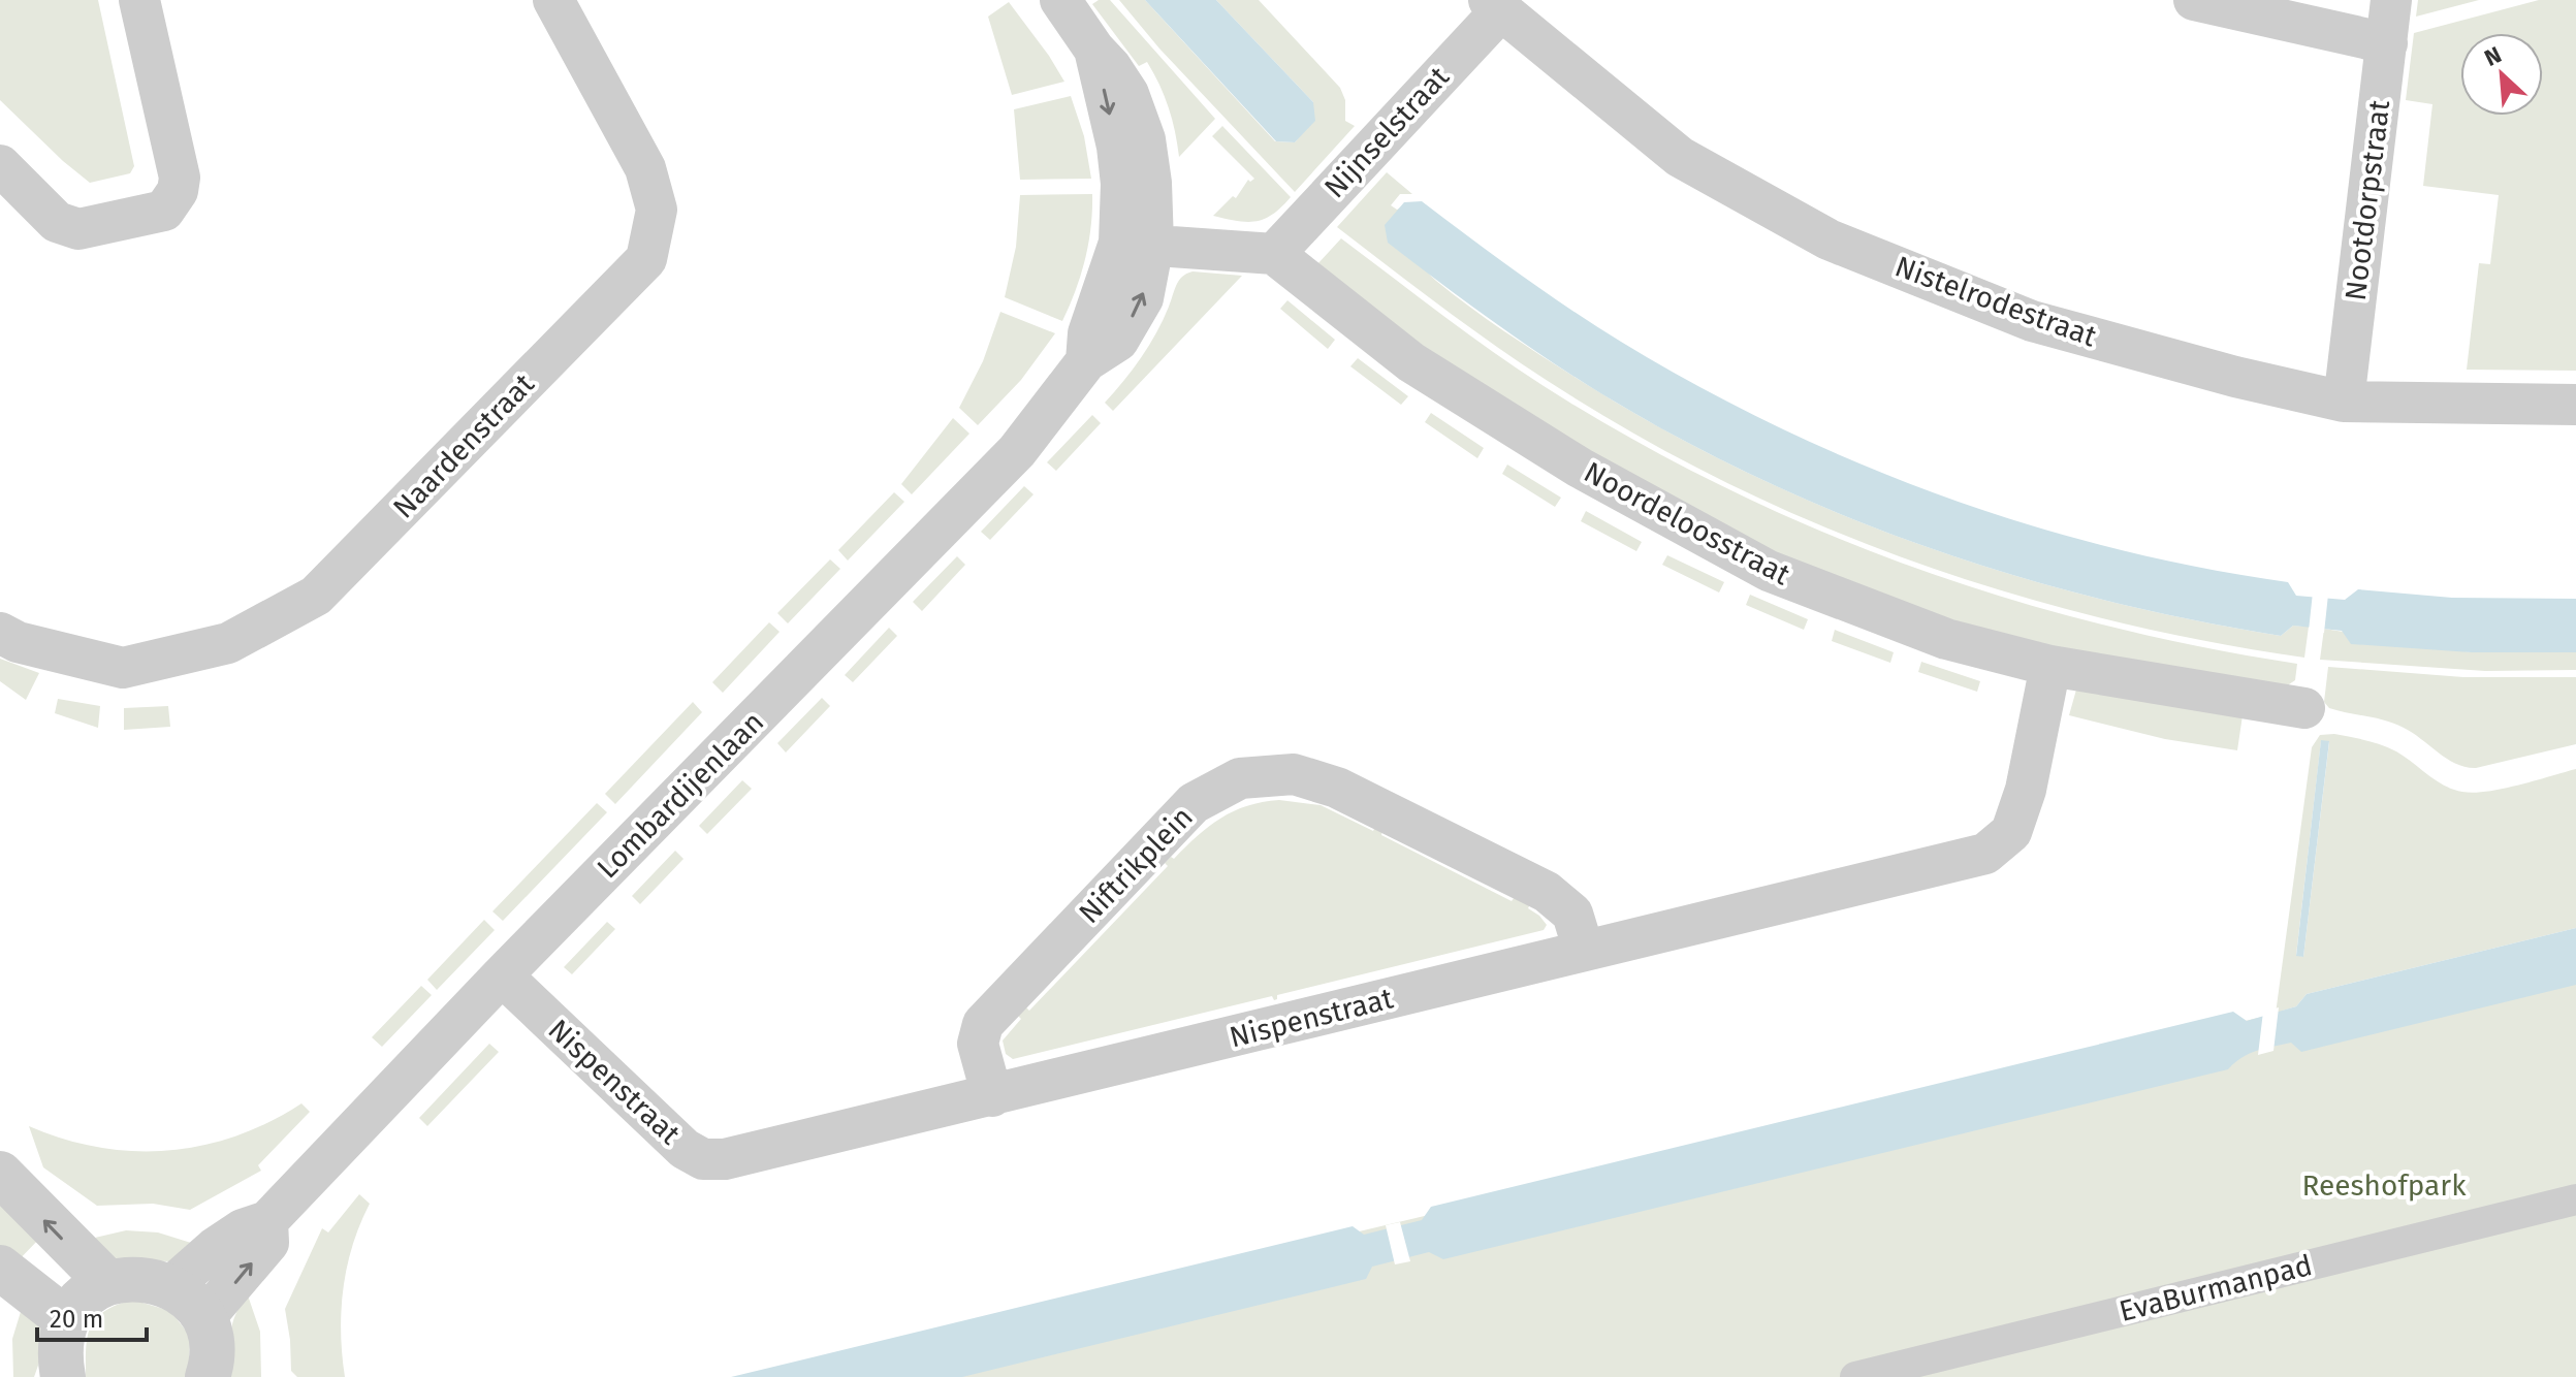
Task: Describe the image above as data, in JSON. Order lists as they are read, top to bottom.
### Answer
{
  "streets": {
    "street": [
      "Nijnselstraat",
      "Nootdorpstraat",
      "Nistelrodestraat",
      "Naardenstraat",
      "Noordeloosstraat",
      "Lombardijenlaan",
      "Niftrikplein",
      "Nispenstraat",
      "EvaBurmanpad"
    ]
  },
  "crossings": [
    ["Nijnselstraat", "Nistelrodestraat"],
    ["Nijnselstraat", "Noordeloosstraat"],
    ["Nootdorpstraat", "Nistelrodestraat"],
    ["Noordeloosstraat", "Nispenstraat"],
    ["Lombardijenlaan", "Nispenstraat"],
    ["Niftrikplein", "Nispenstraat"]
  ],
  "parks": ["Reeshofpark"],
  "scale_bar": "20 m",
  "north": "top left"
}
